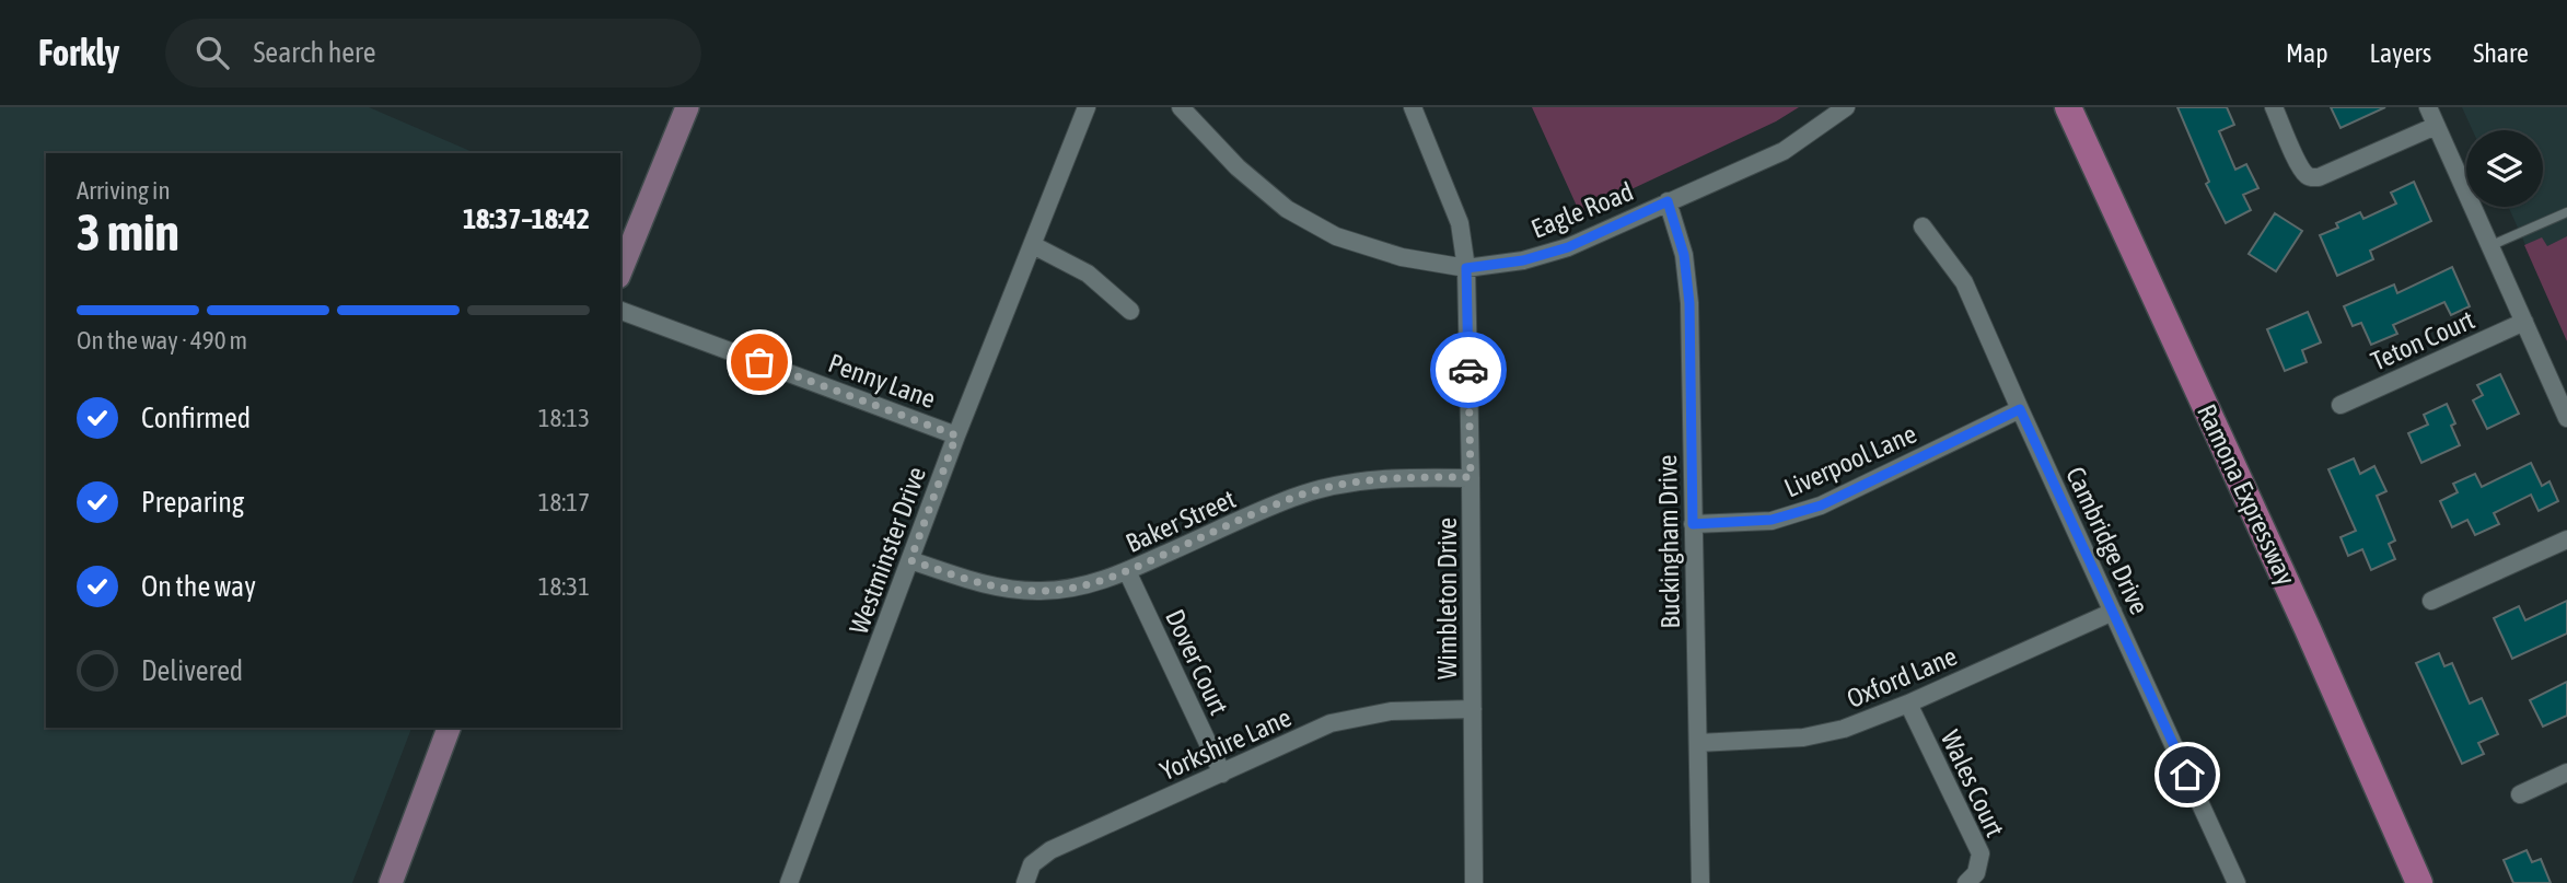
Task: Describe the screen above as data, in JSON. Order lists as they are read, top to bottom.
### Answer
{
  "streets": {
    "main road": ["Ramona Expressway"],
    "street": [
      "Eagle Road",
      "Teton Court",
      "Penny Lane",
      "Liverpool Lane",
      "Baker Street",
      "Cambridge Drive",
      "Buckingham Drive",
      "Westminster Drive",
      "Wimbleton Drive",
      "Dover Court",
      "Oxford Lane",
      "Yorkshire Lane",
      "Wales Court"
    ]
  },
  "crossings": [
    ["Eagle Road", "Buckingham Drive"],
    ["Eagle Road", "Wimbleton Drive"],
    ["Penny Lane", "Westminster Drive"],
    ["Liverpool Lane", "Cambridge Drive"],
    ["Liverpool Lane", "Buckingham Drive"],
    ["Baker Street", "Westminster Drive"],
    ["Baker Street", "Wimbleton Drive"],
    ["Baker Street", "Dover Court"],
    ["Cambridge Drive", "Oxford Lane"],
    ["Buckingham Drive", "Oxford Lane"],
    ["Wimbleton Drive", "Yorkshire Lane"],
    ["Dover Court", "Yorkshire Lane"],
    ["Oxford Lane", "Wales Court"]
  ],
  "page": {
    "header": "Forkly",
    "search": "Search here",
    "nav": ["Map", "Layers", "Share"],
    "heading": ["3 min", "Arriving in", "18:37–18:42"],
    "bar": "On the way · 490 m",
    "list": [
      ["Confirmed", "18:13"],
      ["Preparing", "18:17"],
      ["On the way", "18:31"],
      "Delivered"
    ]
  }
}
